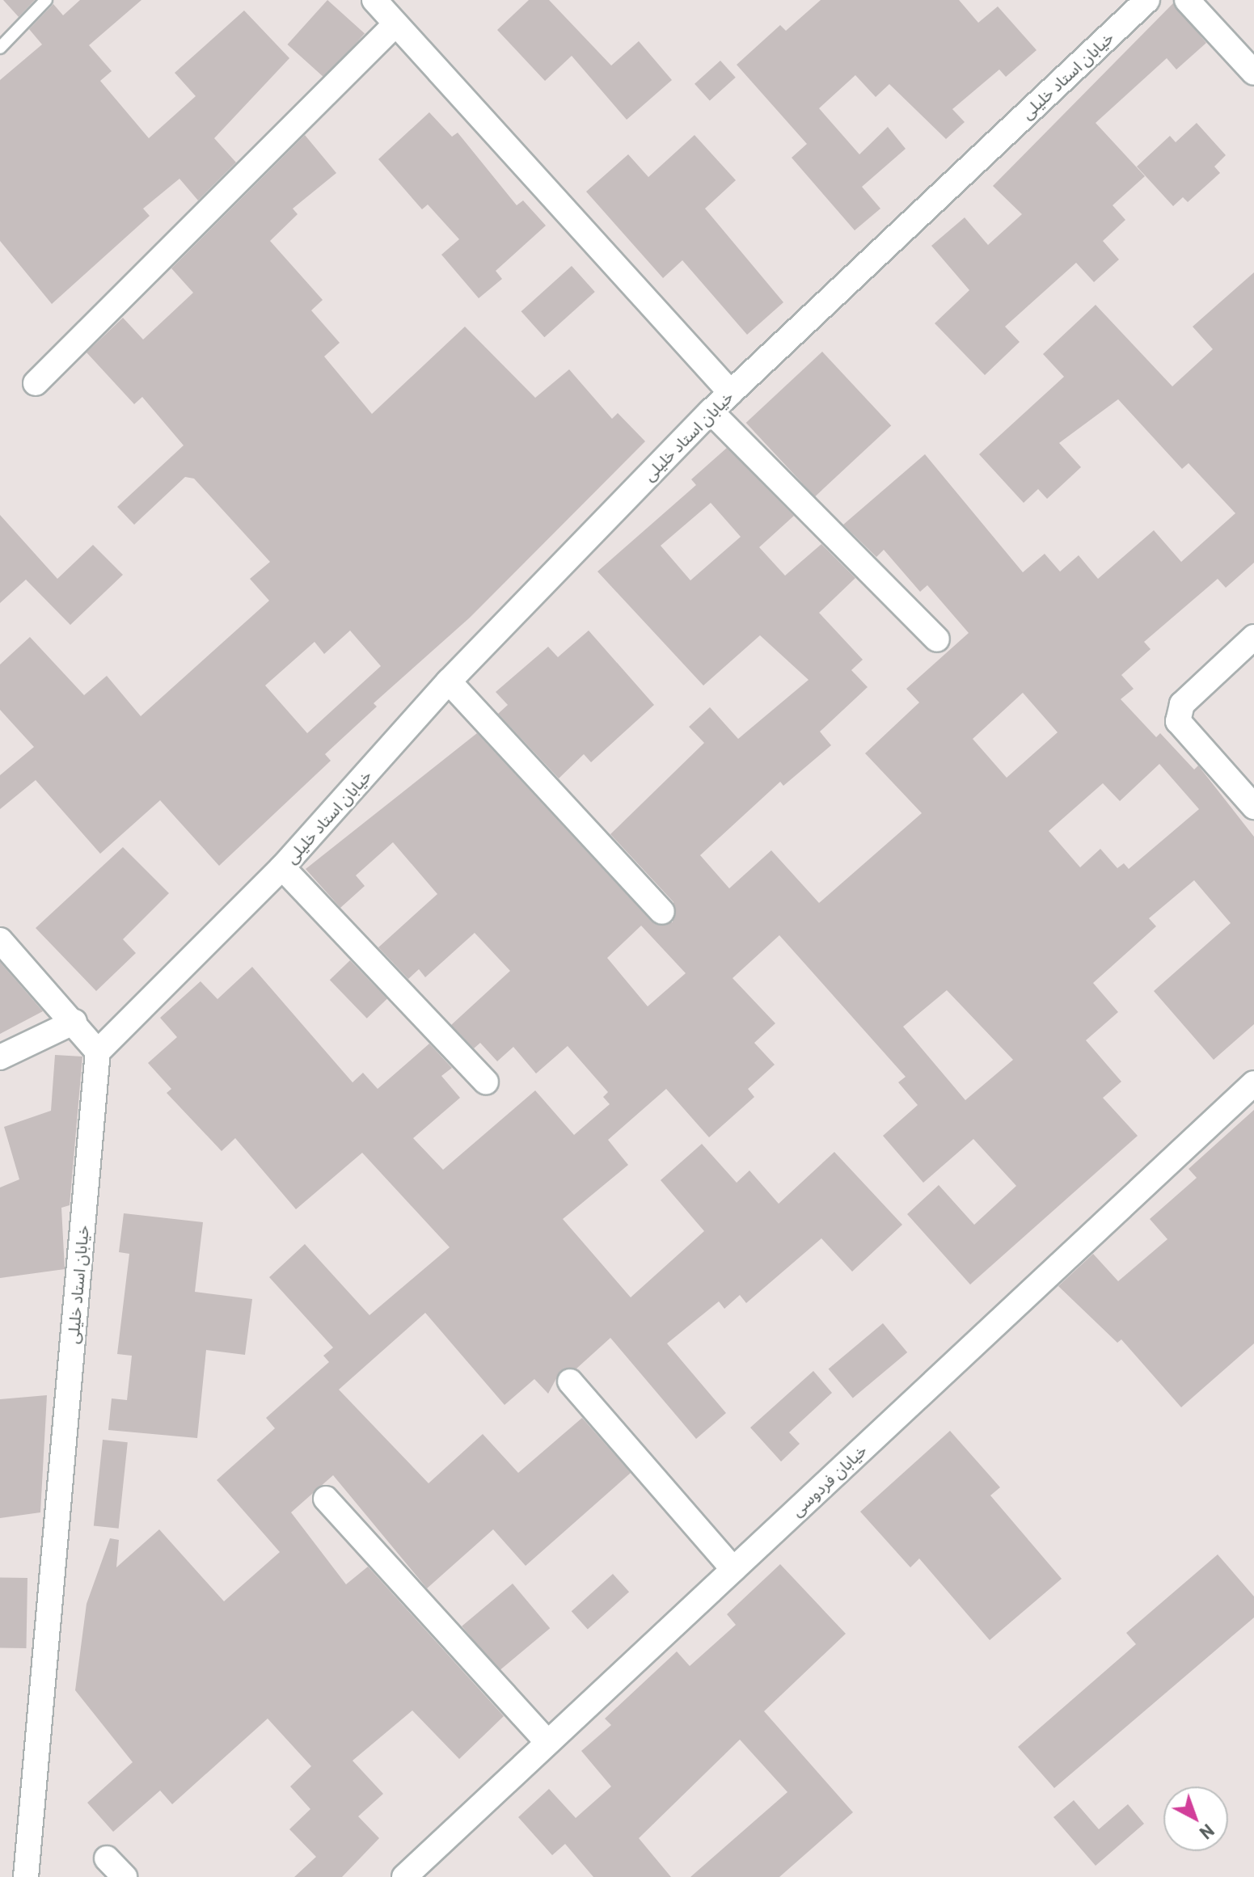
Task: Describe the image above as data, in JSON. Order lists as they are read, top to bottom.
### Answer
{
  "streets": {
    "street": ["خیابان استاد خلیلی", "خیابان فردوسی"]
  },
  "north": "bottom right"
}
